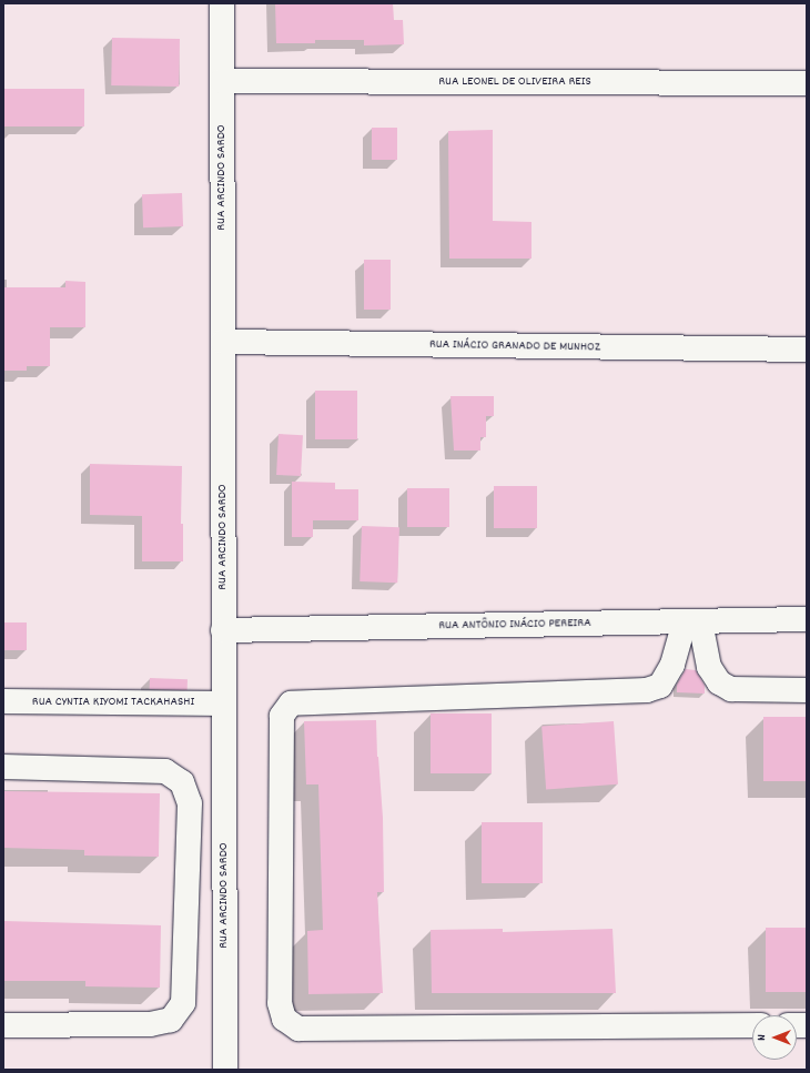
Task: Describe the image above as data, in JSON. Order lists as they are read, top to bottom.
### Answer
{
  "streets": {
    "street": [
      "RUA LEONEL DE OLIVEIRA REIS",
      "RUA ARCINDO SARDO",
      "RUA INÁCIO GRANADO DE MUNHOZ",
      "RUA ANTÔNIO INÁCIO PEREIRA",
      "RUA CYNTIA KIYOMI TACKAHASHI"
    ]
  },
  "crossings": [
    ["RUA LEONEL DE OLIVEIRA REIS", "RUA ARCINDO SARDO"],
    ["RUA ARCINDO SARDO", "RUA INÁCIO GRANADO DE MUNHOZ"],
    ["RUA ARCINDO SARDO", "RUA ANTÔNIO INÁCIO PEREIRA"],
    ["RUA ARCINDO SARDO", "RUA CYNTIA KIYOMI TACKAHASHI"]
  ],
  "north": "left"
}
